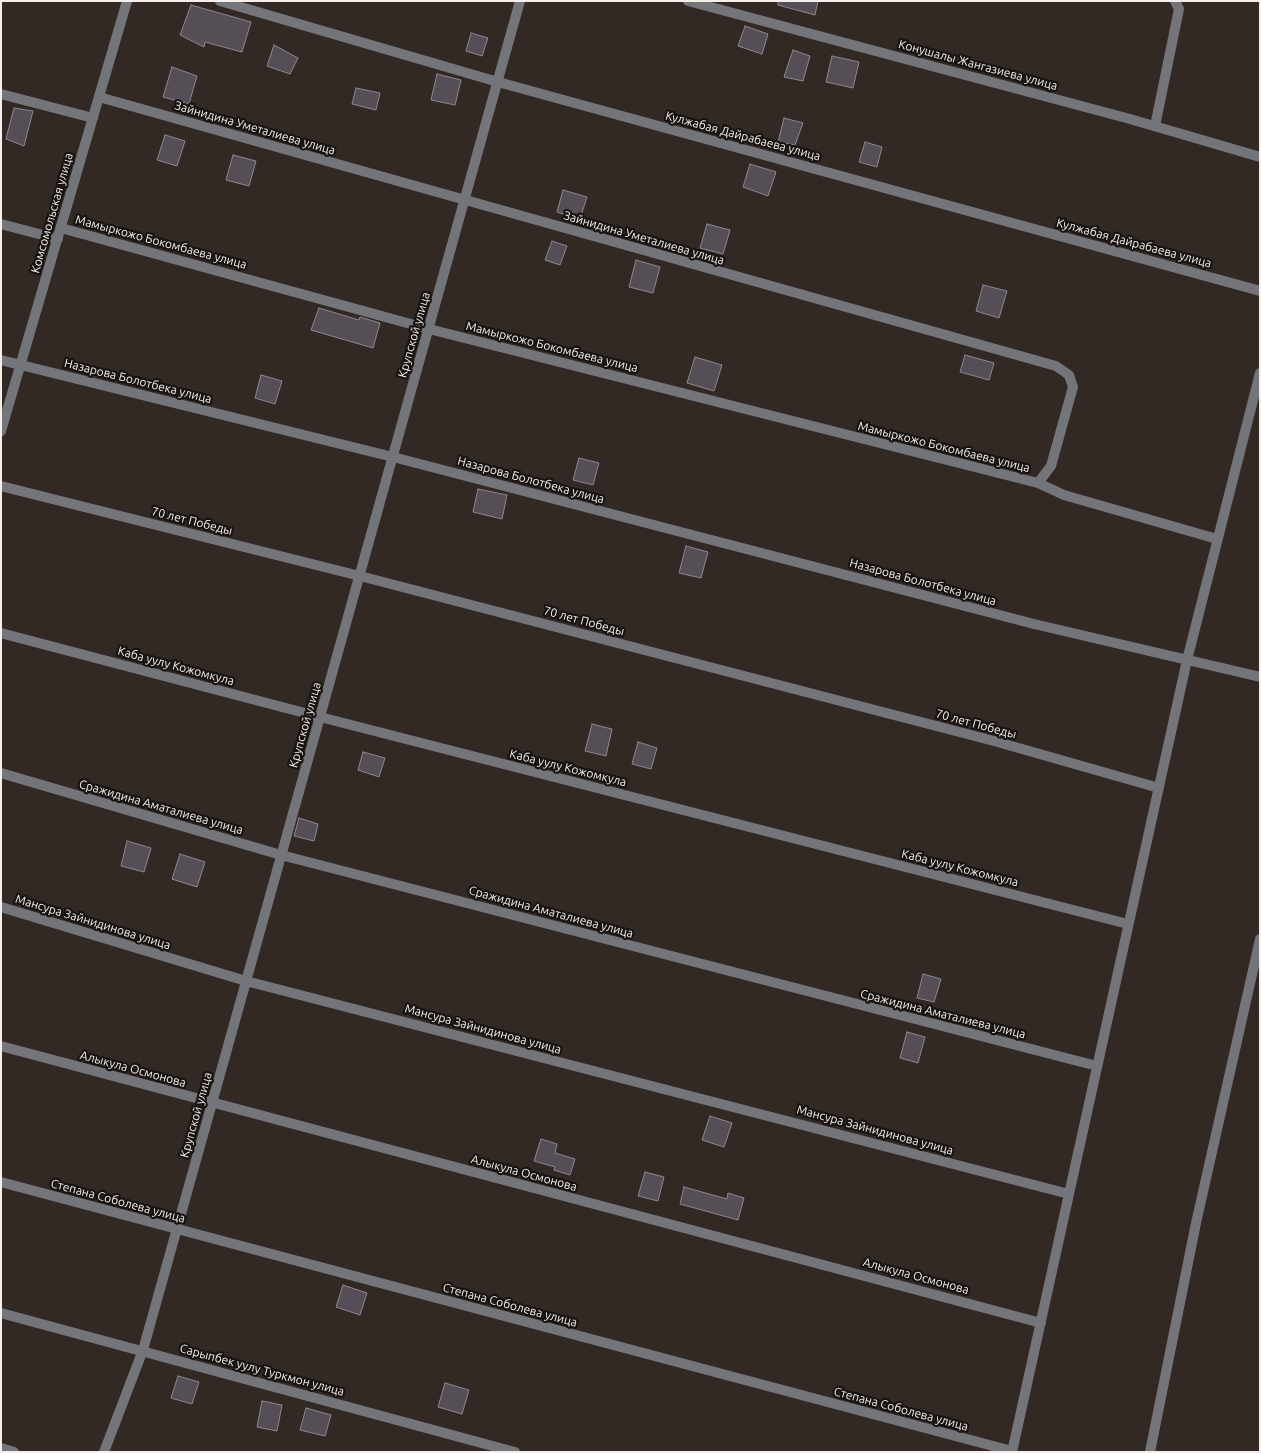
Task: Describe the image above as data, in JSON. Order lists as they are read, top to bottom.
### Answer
{
  "streets": {
    "street": [
      "Конушалы Жангазиева улица",
      "Зайнидина Уметалиева улица",
      "Кулжабая Дайрабаева улица",
      "Комсомольская улица",
      "Мамыркожо Бокомбаева улица",
      "Крупской улица",
      "Назарова Болотбека улица",
      "70 лет Победы",
      "Каба уулу Кожомкула",
      "Сражидина Аматалиева улица",
      "Мансура Зайнидинова улица",
      "Алыкула Осмонова",
      "Степана Соболева улица",
      "Сарыпбек уулу Туркмон улица"
    ]
  },
  "crossings": [
    ["Зайнидина Уметалиева улица", "Комсомольская улица"],
    ["Зайнидина Уметалиева улица", "Мамыркожо Бокомбаева улица"],
    ["Зайнидина Уметалиева улица", "Крупской улица"],
    ["Кулжабая Дайрабаева улица", "Крупской улица"],
    ["Комсомольская улица", "Мамыркожо Бокомбаева улица"],
    ["Комсомольская улица", "Назарова Болотбека улица"],
    ["Мамыркожо Бокомбаева улица", "Крупской улица"],
    ["Крупской улица", "Назарова Болотбека улица"],
    ["Крупской улица", "70 лет Победы"],
    ["Крупской улица", "Каба уулу Кожомкула"],
    ["Крупской улица", "Сражидина Аматалиева улица"],
    ["Крупской улица", "Мансура Зайнидинова улица"],
    ["Крупской улица", "Алыкула Осмонова"],
    ["Крупской улица", "Степана Соболева улица"],
    ["Крупской улица", "Сарыпбек уулу Туркмон улица"]
  ]
}
